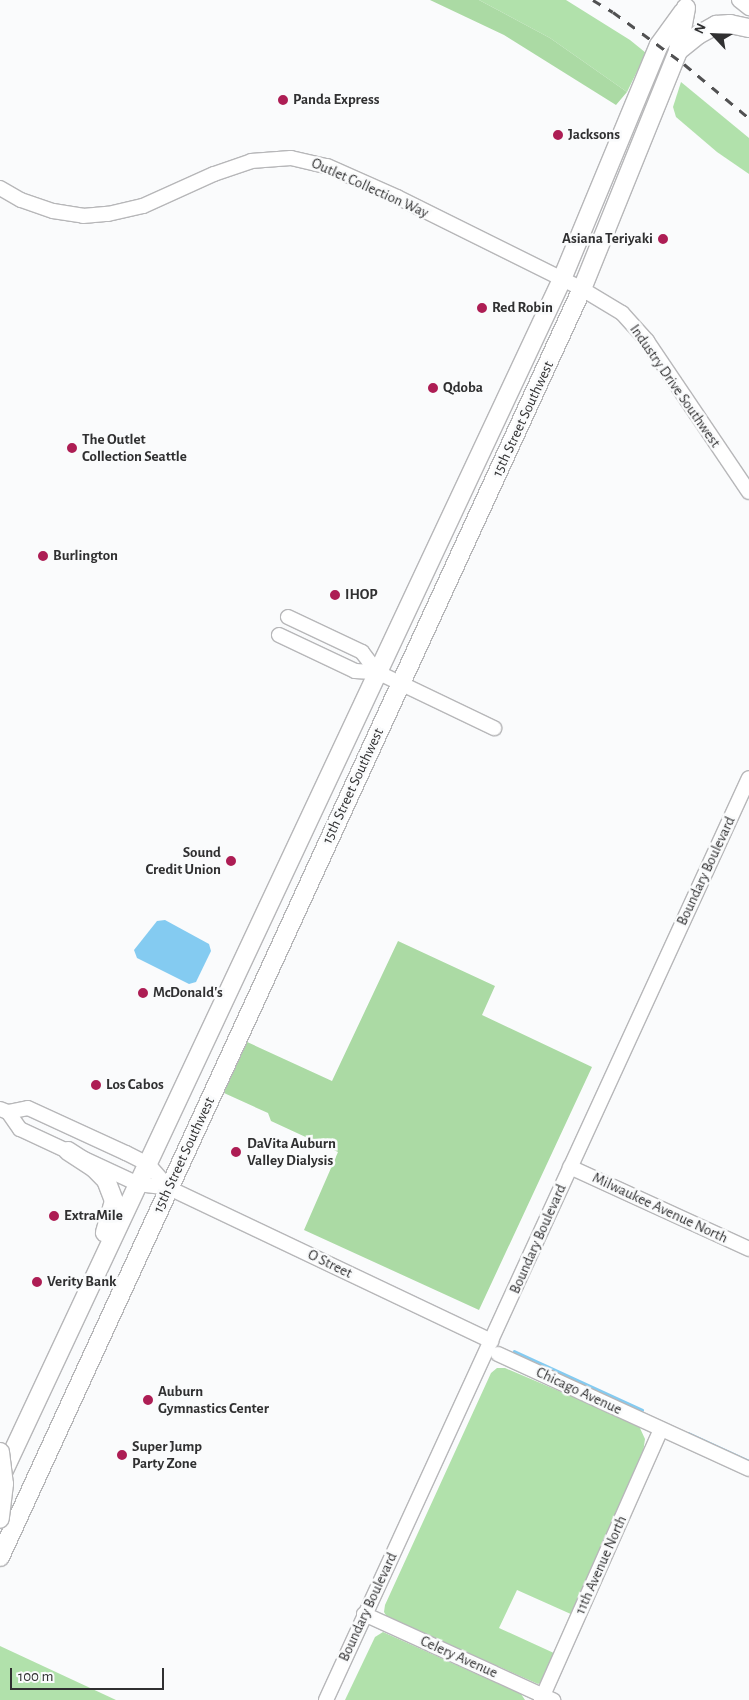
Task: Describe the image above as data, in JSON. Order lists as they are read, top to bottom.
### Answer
{
  "streets": {
    "main road": ["15th Street Southwest"],
    "street": [
      "Outlet Collection Way",
      "Industry Drive Southwest",
      "Boundary Boulevard",
      "Milwaukee Avenue North",
      "O Street",
      "Chicago Avenue",
      "11th Avenue North",
      "Celery Avenue"
    ]
  },
  "crossings": [
    ["Outlet Collection Way", "Industry Drive Southwest"],
    ["Outlet Collection Way", "15th Street Southwest"],
    ["Industry Drive Southwest", "15th Street Southwest"],
    ["15th Street Southwest", "O Street"],
    ["Boundary Boulevard", "Milwaukee Avenue North"],
    ["Boundary Boulevard", "O Street"],
    ["Boundary Boulevard", "Celery Avenue"],
    ["Chicago Avenue", "11th Avenue North"],
    ["11th Avenue North", "Celery Avenue"]
  ],
  "places": [
    "Panda Express",
    "Jacksons",
    "Asiana Teriyaki",
    "Red Robin",
    "Qdoba",
    "The Outlet Collection Seattle",
    "Burlington",
    "IHOP",
    "Sound Credit Union",
    "McDonald's",
    "Los Cabos",
    "DaVita Auburn Valley Dialysis",
    "ExtraMile",
    "Verity Bank",
    "Auburn Gymnastics Center",
    "Super Jump Party Zone"
  ],
  "scale_bar": "100 m",
  "north": "top left"
}
